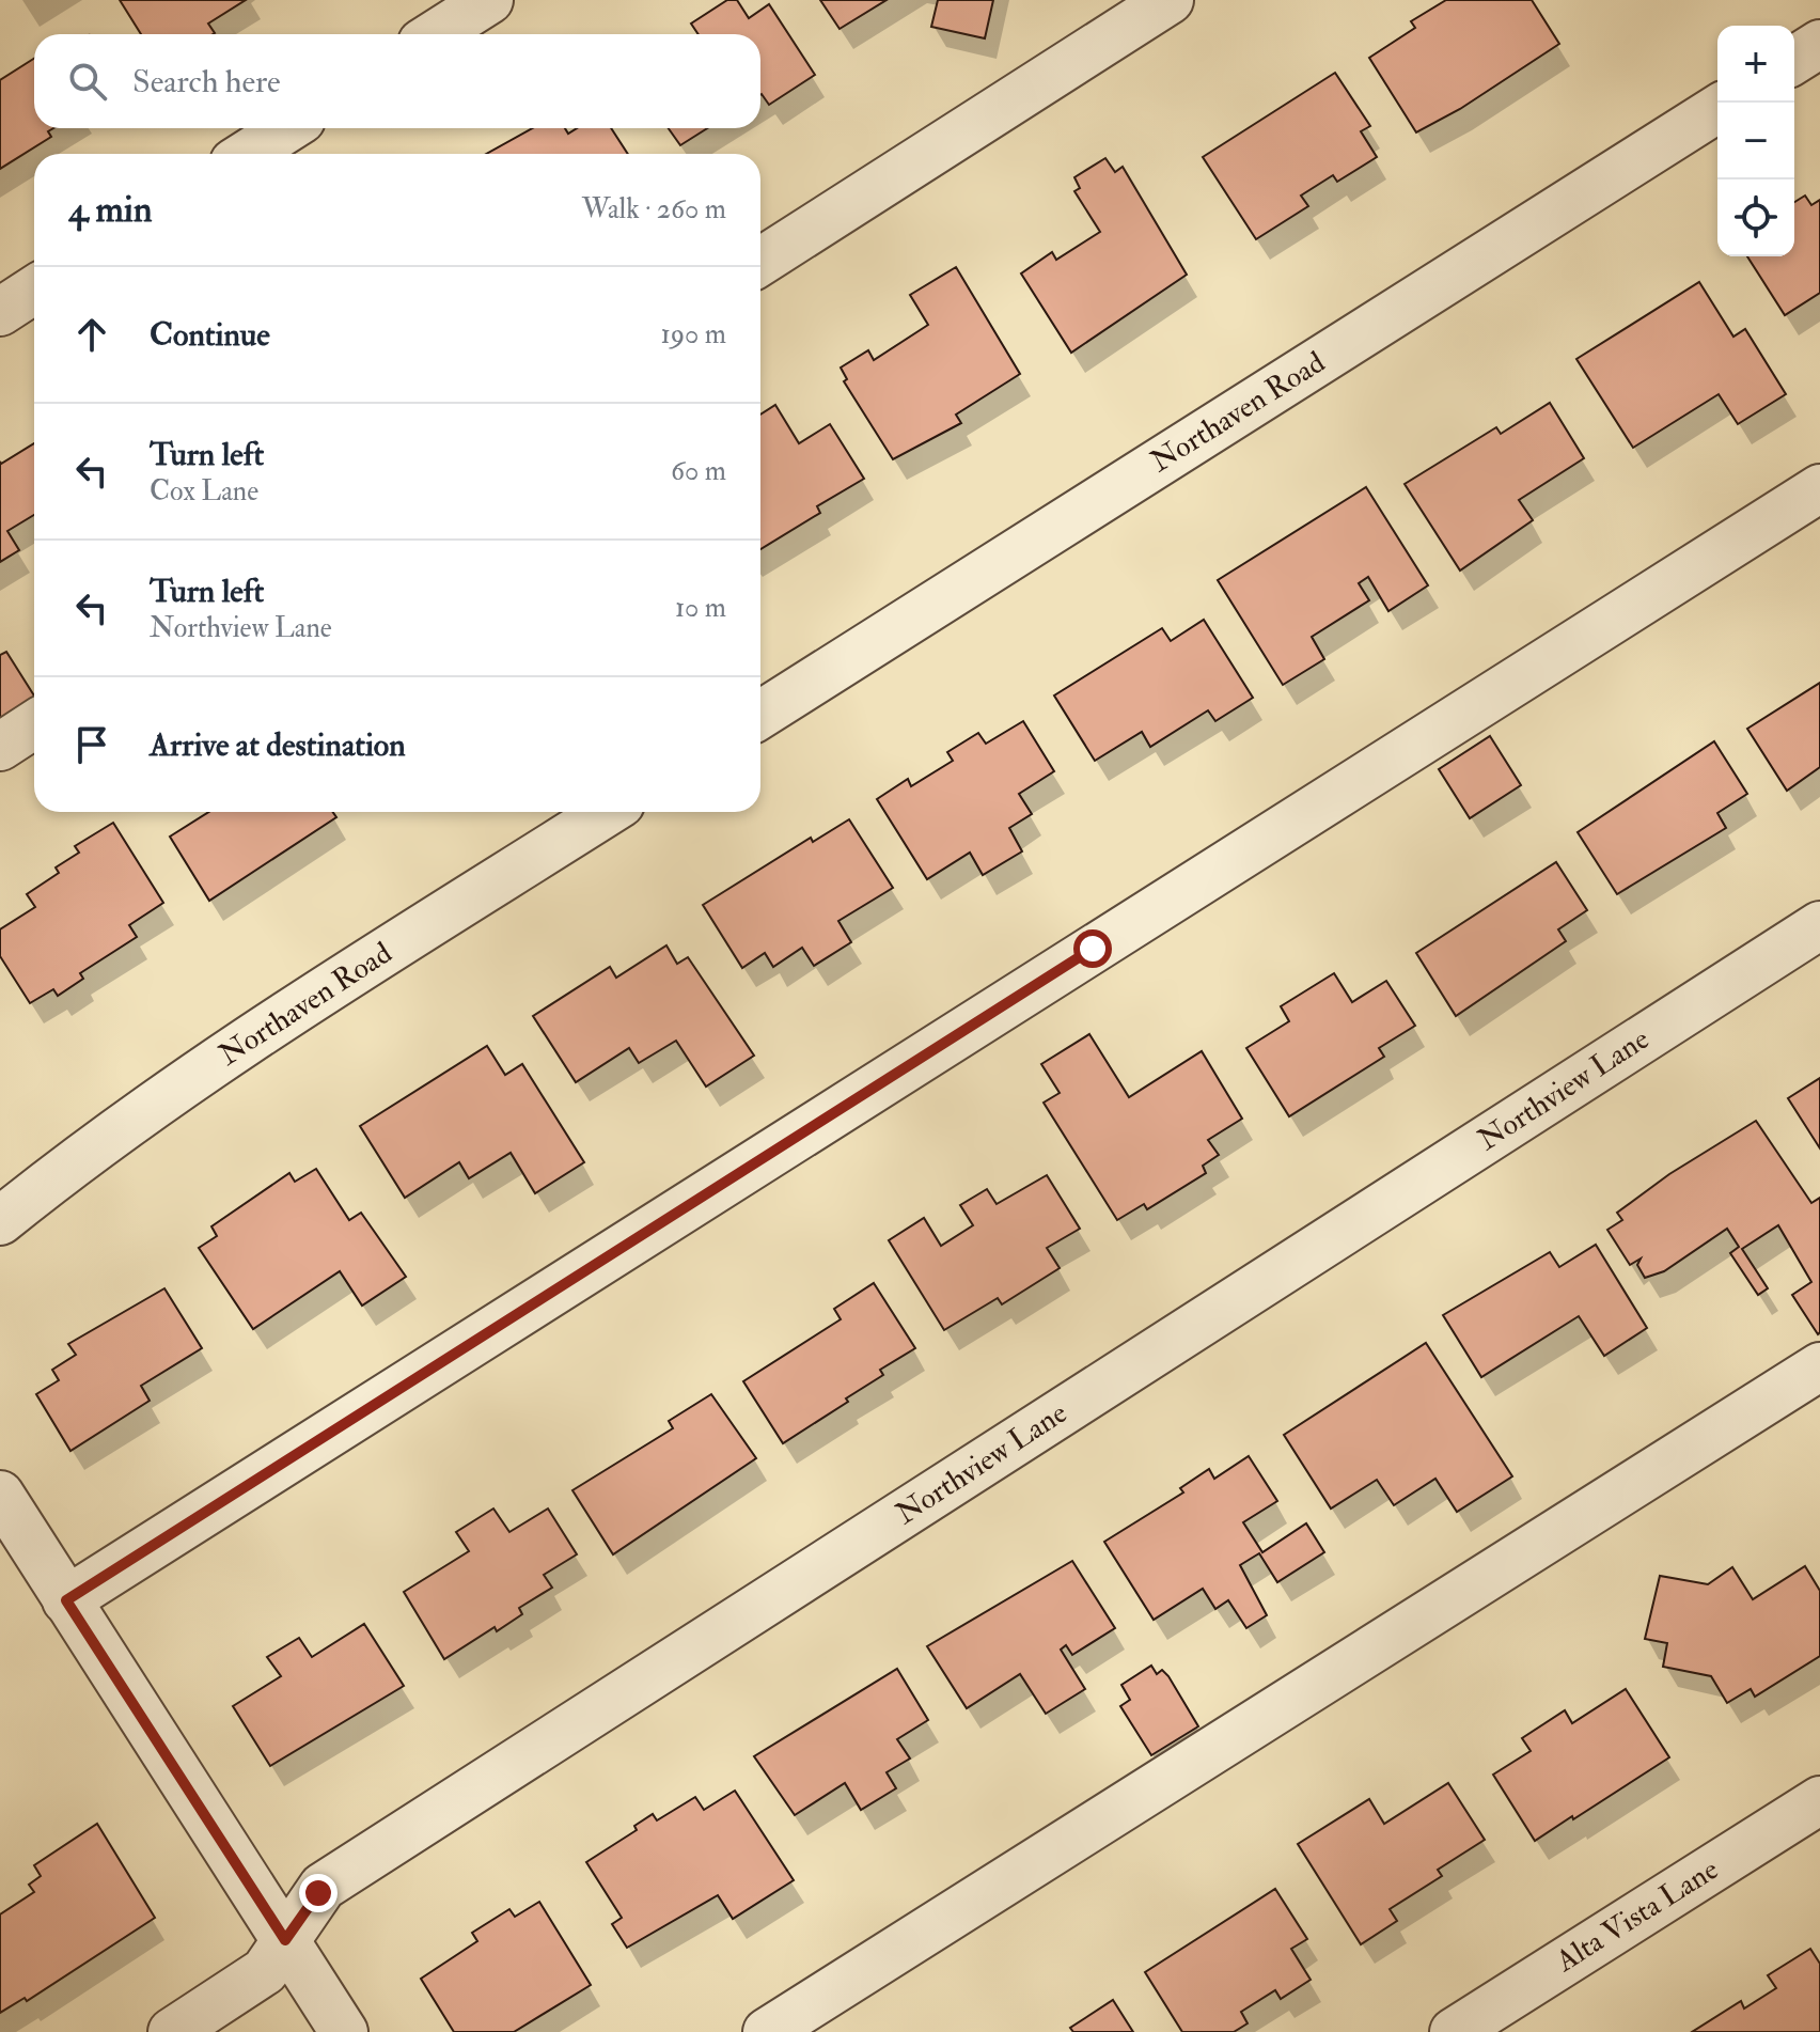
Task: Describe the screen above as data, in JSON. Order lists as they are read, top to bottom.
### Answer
{
  "streets": {
    "street": ["Northaven Road", "Northview Lane", "Alta Vista Lane"]
  },
  "page": {
    "map_buttons": ["+", "−"],
    "search": "Search here",
    "heading": ["4 min", "Walk · 260 m"],
    "list": [
      ["Continue", "190 m"],
      ["Turn left", "Cox Lane", "60 m"],
      ["Turn left", "Northview Lane", "10 m"],
      "Arrive at destination"
    ]
  }
}
